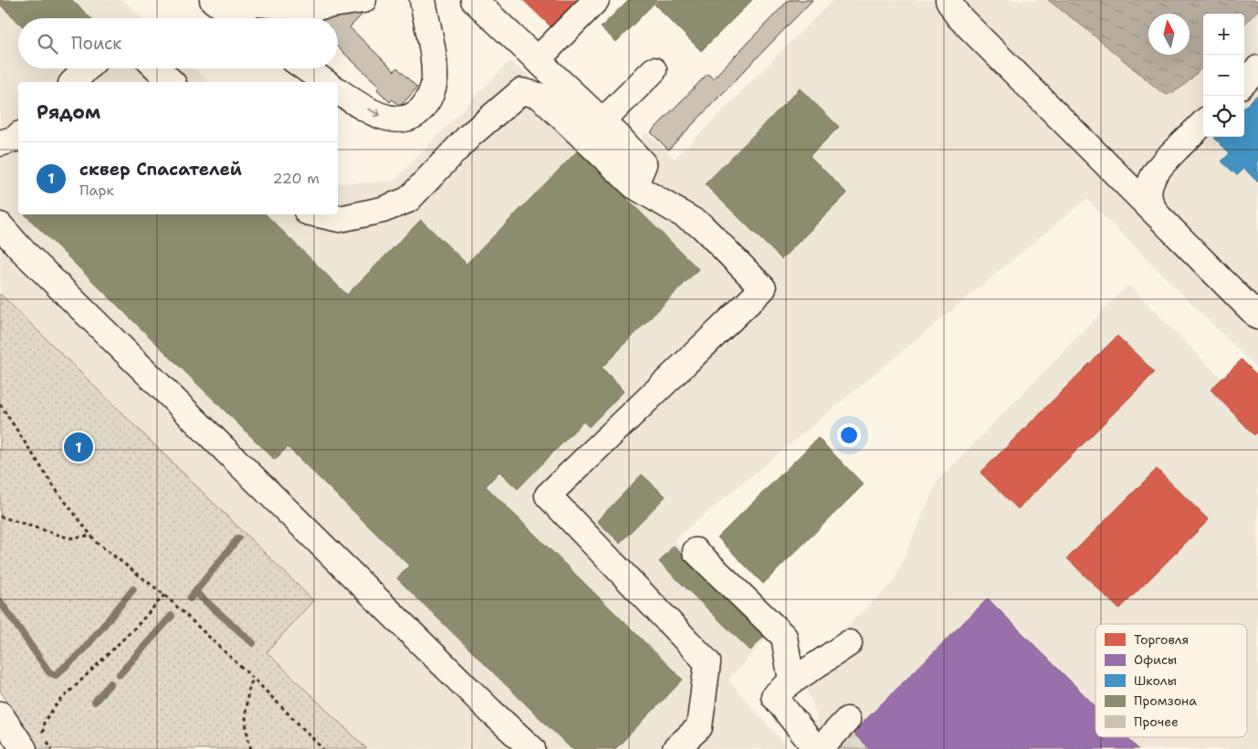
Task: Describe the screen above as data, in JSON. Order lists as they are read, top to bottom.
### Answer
{
  "legend": [
    "Торговля",
    "Офисы",
    "Школы",
    "Промзона",
    "Прочее"
  ],
  "north": "top",
  "page": {
    "map_buttons": ["+", "−"],
    "search": "Поиск",
    "heading": "Рядом",
    "list": [
      {
        "mark": "1",
        "name": "cквер Спасателей",
        "note": "Парк",
        "value": "220 m"
      }
    ],
    "pins": "1"
  }
}
